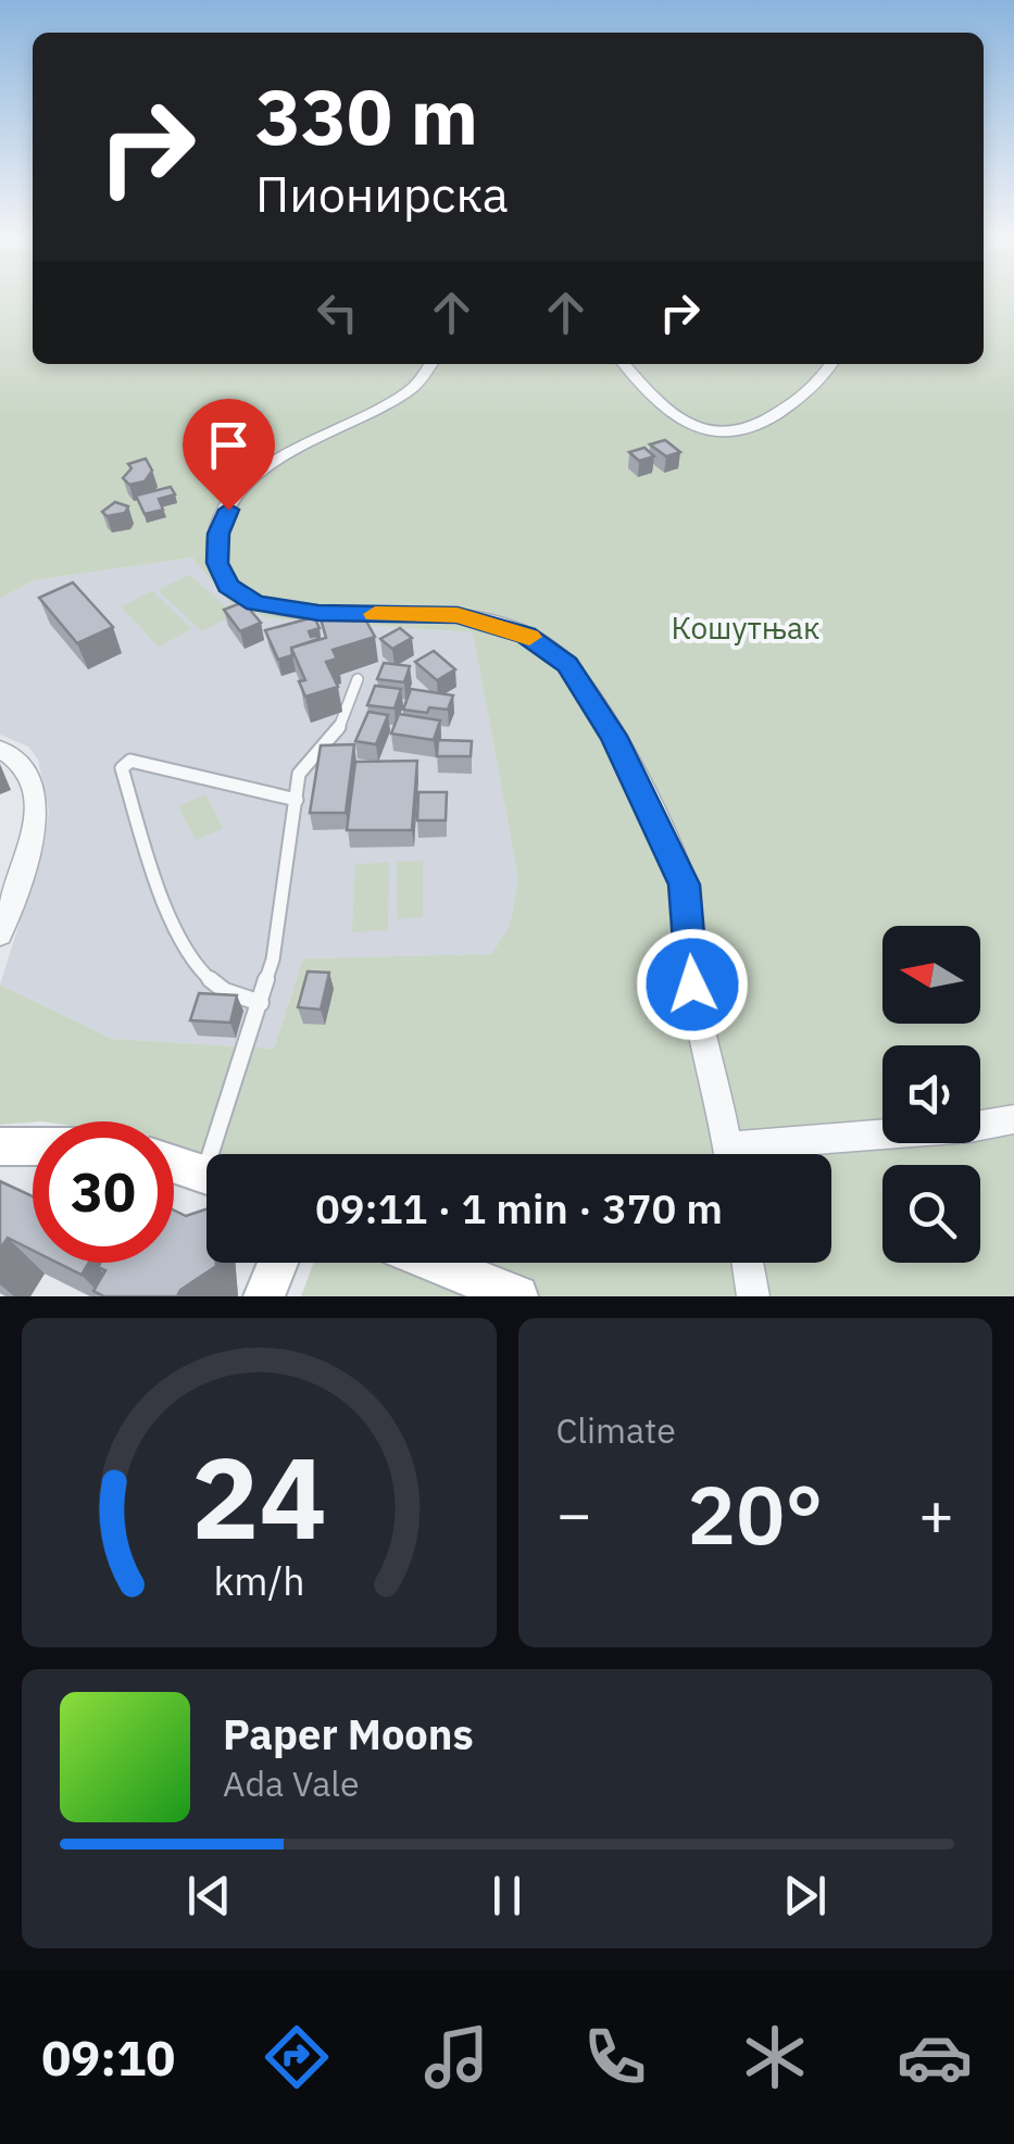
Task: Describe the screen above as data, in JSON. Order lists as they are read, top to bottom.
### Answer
{
  "parks": ["Кошутњак"],
  "north": "left",
  "page": {
    "turn": ["330 m", "Пионирска"],
    "limit": "30",
    "trip": "09:11 · 1 min · 370 m",
    "tile": "Climate",
    "heat": ["−", "20°", "+"],
    "song": ["Paper Moons", "Ada Vale"],
    "tabs": "09:10",
    "gauge": ["24", "km/h"]
  }
}
